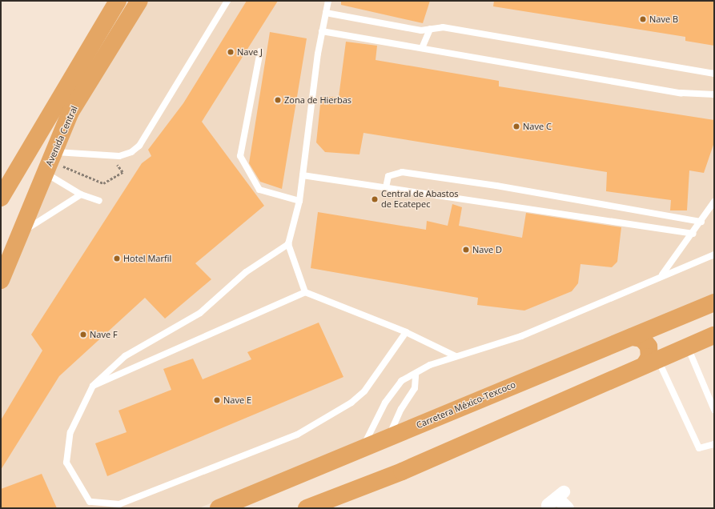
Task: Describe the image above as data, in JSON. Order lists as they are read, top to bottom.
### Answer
{
  "streets": {
    "highway": ["Avenida Central", "Carretera México-Texcoco"]
  },
  "places": [
    "Nave B",
    "Nave J",
    "Zona de Hierbas",
    "Nave C",
    "Central de Abastos de Ecatepec",
    "Nave D",
    "Hotel Marfil",
    "Nave F",
    "Nave E"
  ]
}
